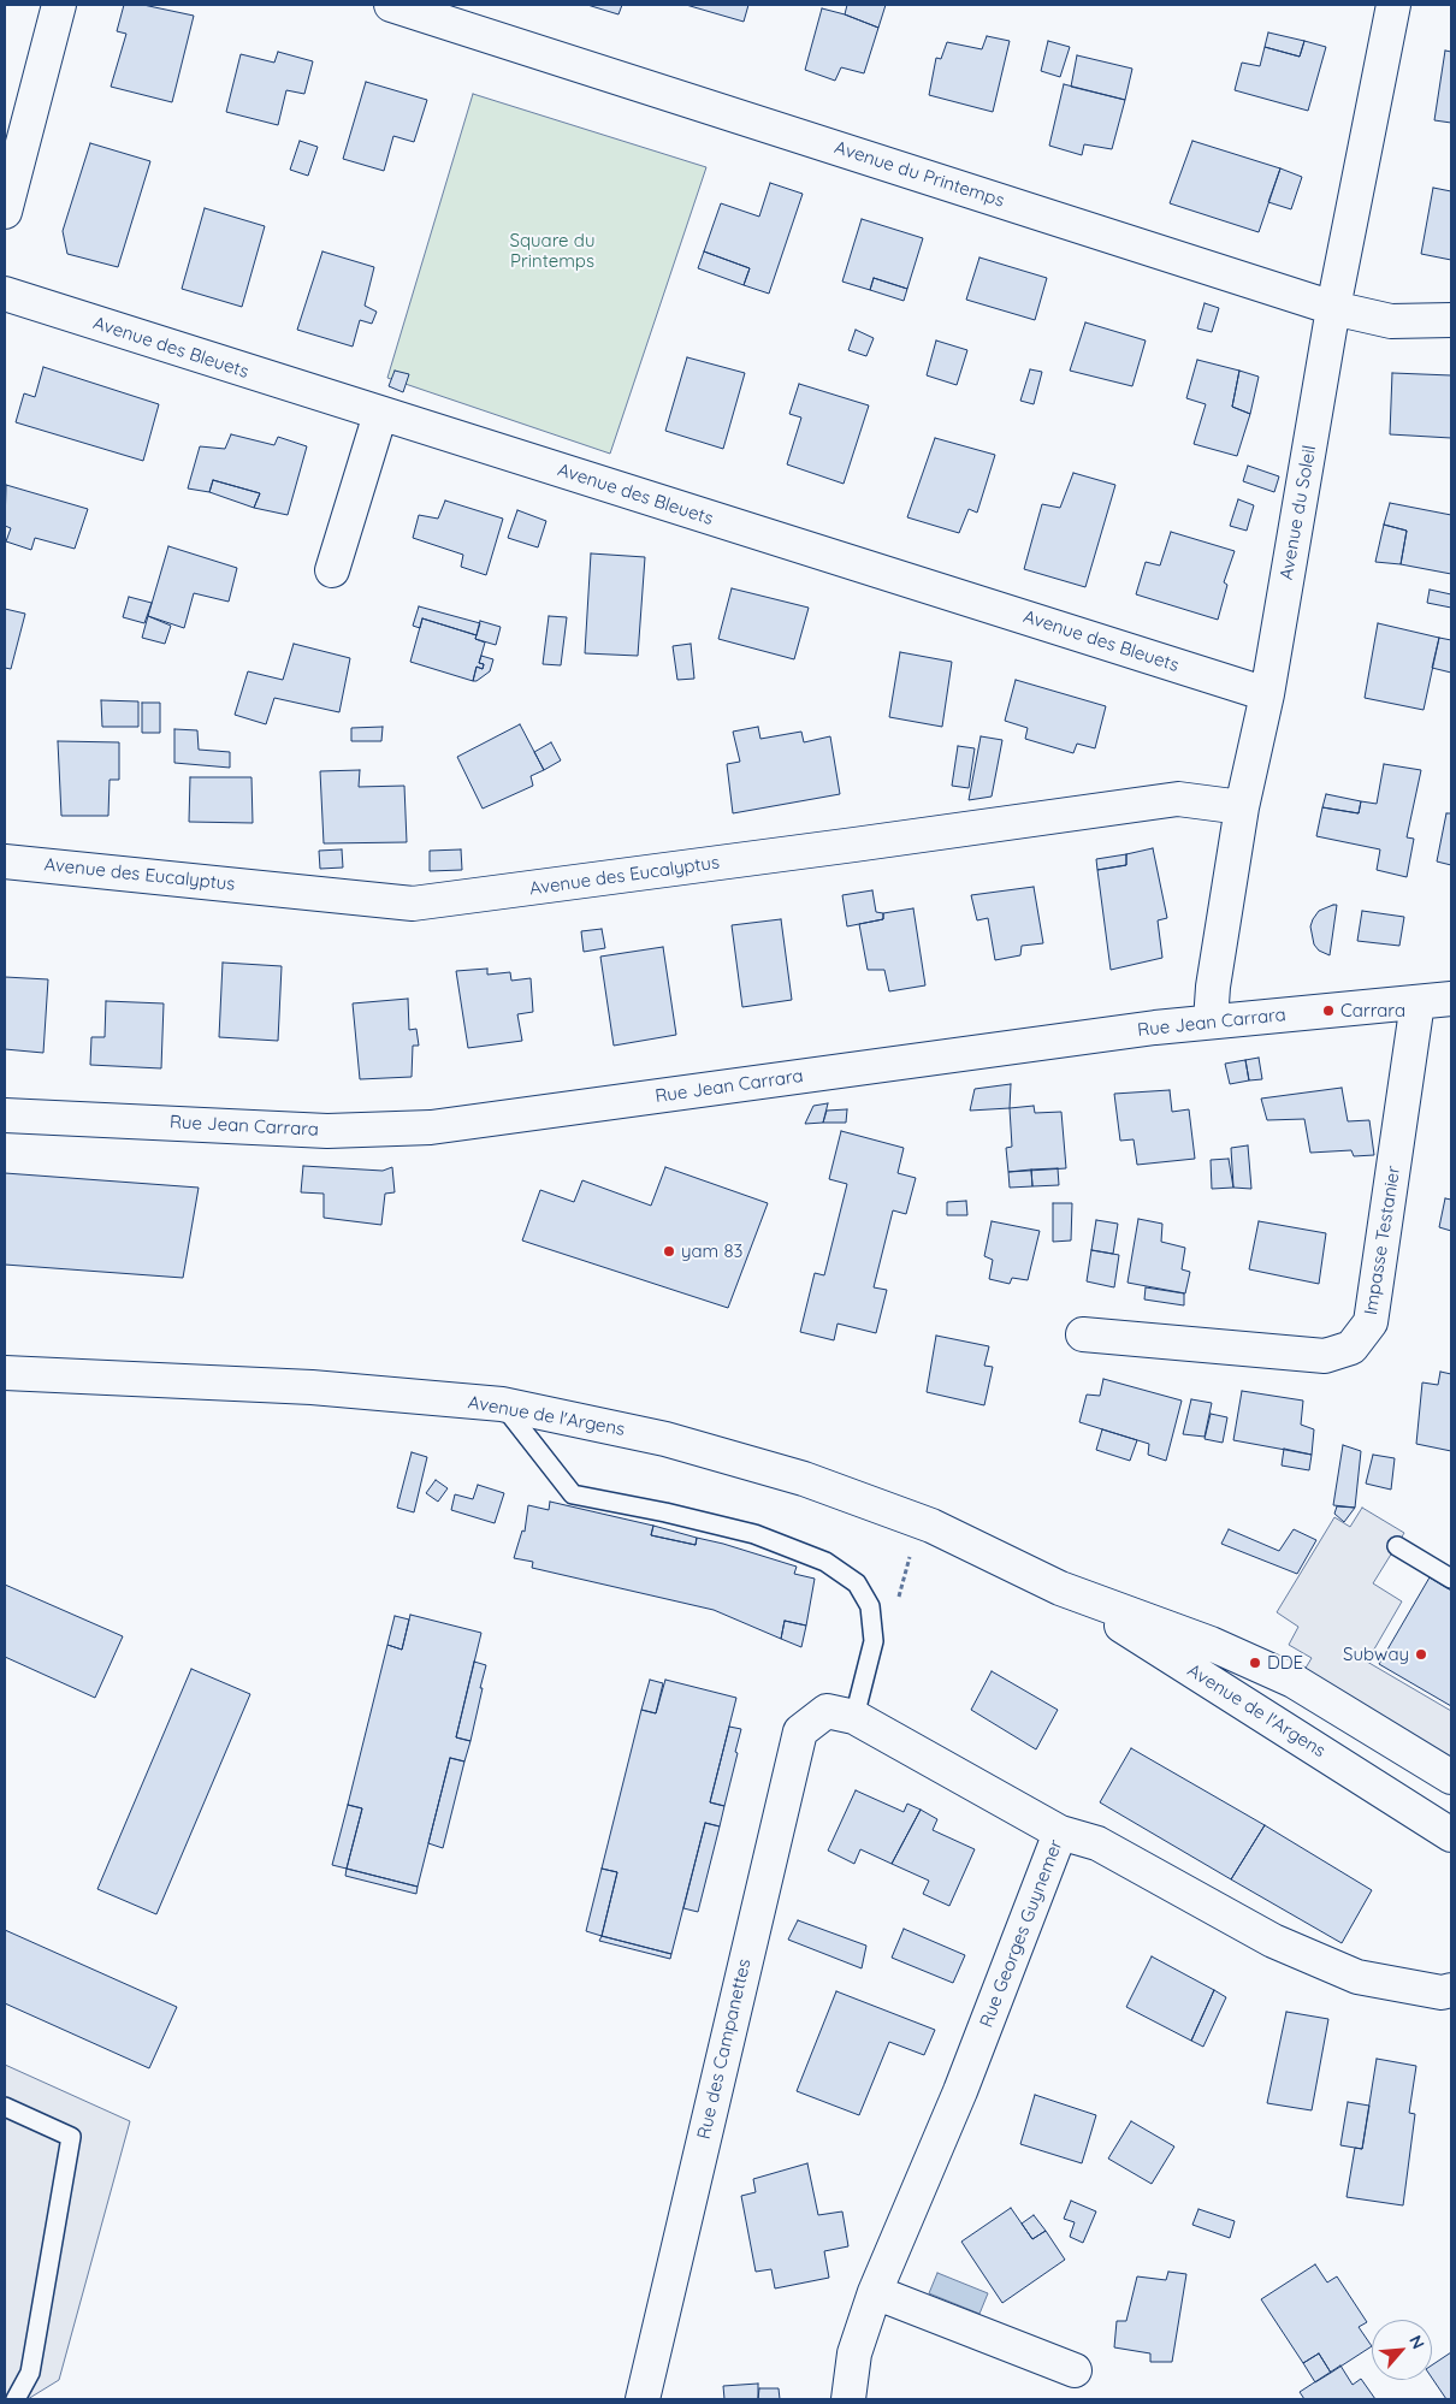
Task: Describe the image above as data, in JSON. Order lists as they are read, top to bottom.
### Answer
{
  "streets": {
    "street": [
      "Avenue du Printemps",
      "Avenue des Bleuets",
      "Avenue du Soleil",
      "Avenue des Eucalyptus",
      "Rue Jean Carrara",
      "Impasse Testanier",
      "Avenue de l'Argens",
      "Rue Georges Guynemer",
      "Rue des Campanettes"
    ]
  },
  "crossings": [
    ["Avenue du Printemps", "Avenue du Soleil"],
    ["Avenue des Bleuets", "Avenue du Soleil"],
    ["Avenue du Soleil", "Avenue des Eucalyptus"],
    ["Avenue du Soleil", "Rue Jean Carrara"],
    ["Rue Jean Carrara", "Impasse Testanier"]
  ],
  "parks": ["Square du Printemps"],
  "places": [
    "Carrara",
    "yam 83",
    "Subway",
    "DDE"
  ],
  "north": "top right"
}
